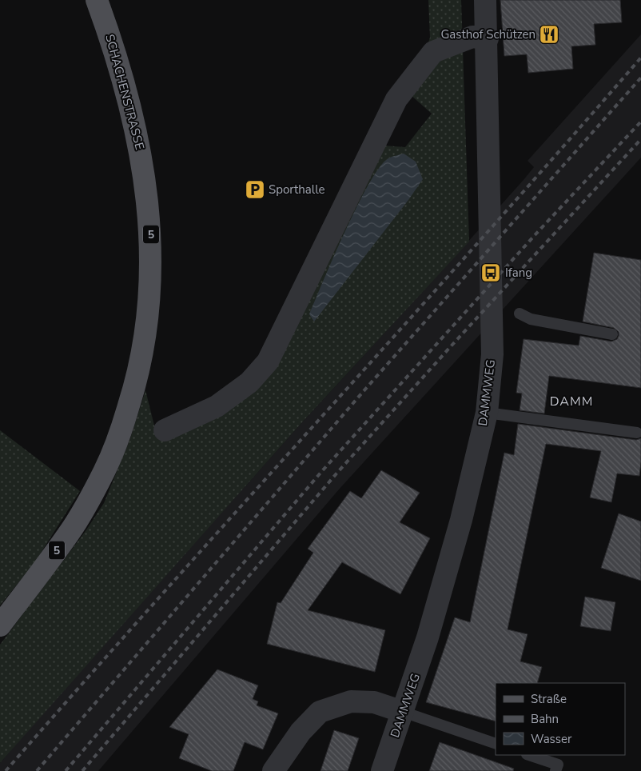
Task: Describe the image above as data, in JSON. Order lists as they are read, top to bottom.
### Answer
{
  "streets": {
    "main road": ["SCHACHENSTRASSE", "5"],
    "street": ["DAMMWEG"]
  },
  "districts": ["DAMM"],
  "places": {
    "restaurant": ["Gasthof Schützen"],
    "parking": ["Sporthalle"],
    "bus stop": ["Ifang"]
  },
  "legend": ["Straße", "Bahn", "Wasser"]
}
